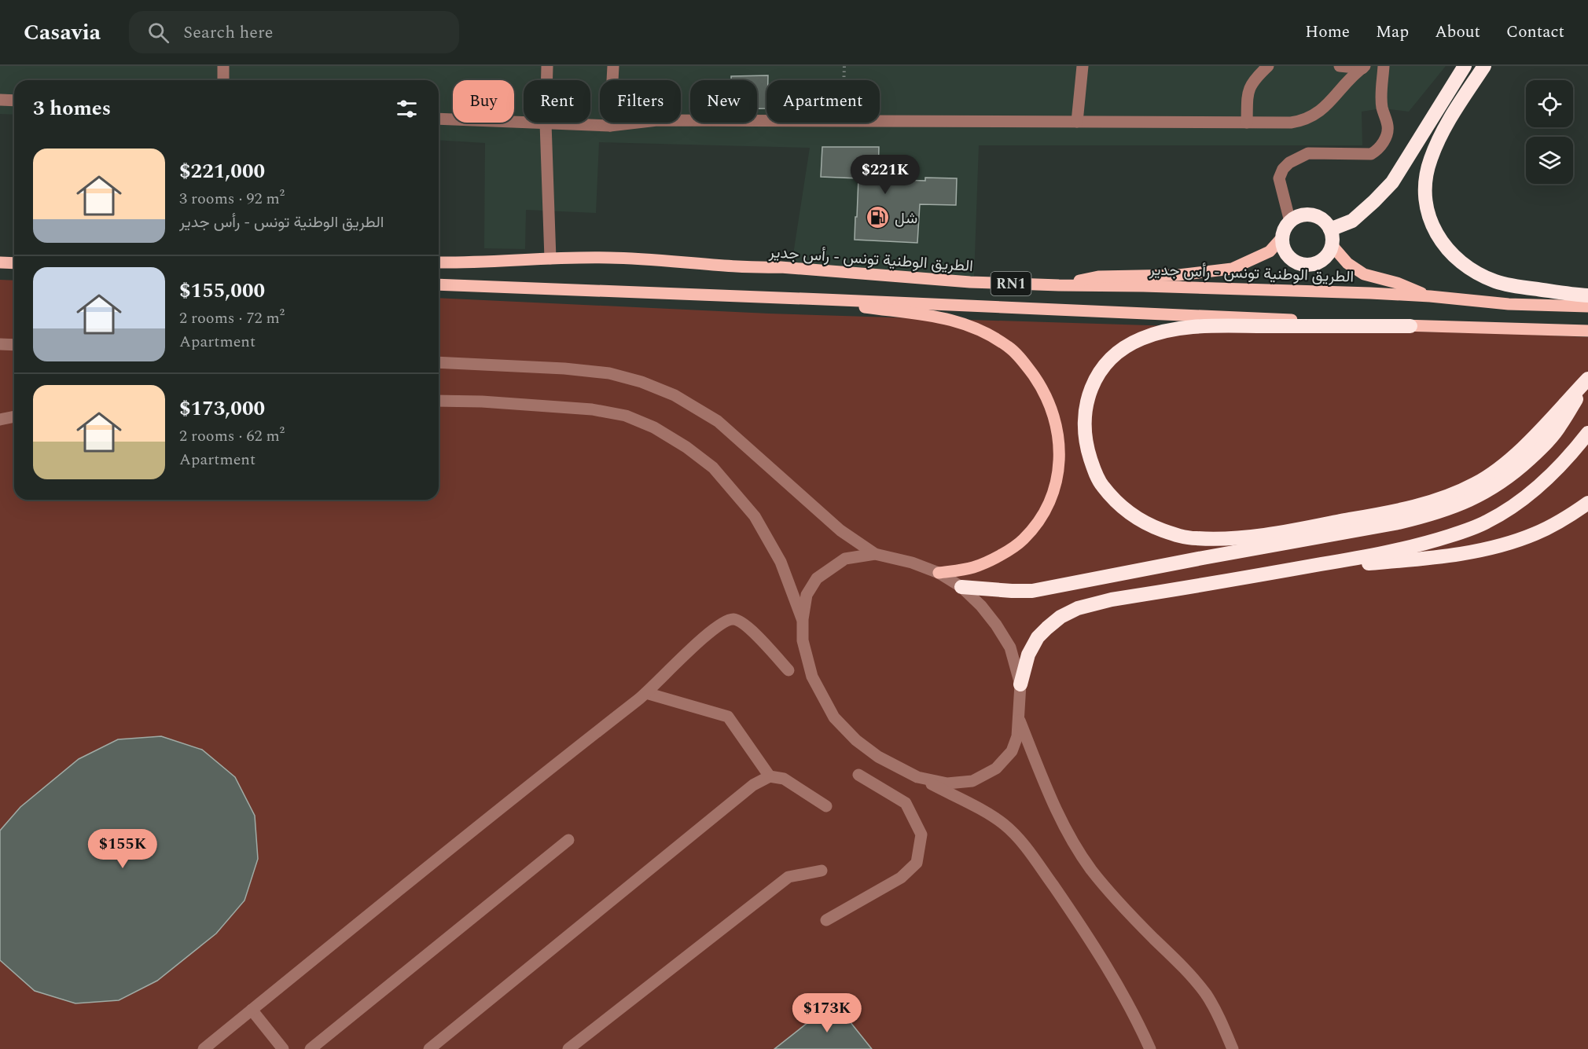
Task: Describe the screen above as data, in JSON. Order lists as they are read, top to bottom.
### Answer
{
  "streets": {
    "main road": ["الطريق الوطنية تونس - رأس جدير", "RN1"]
  },
  "places": {
    "fuel station": ["شل"]
  },
  "page": {
    "header": "Casavia",
    "search": "Search here",
    "nav": [
      "Home",
      "Map",
      "About",
      "Contact"
    ],
    "chip": [
      "Buy",
      "Rent",
      "Filters",
      "New",
      "Apartment"
    ],
    "heading": "3 homes",
    "list": [
      {
        "name": "$221,000",
        "note": "3 rooms · 92 m² · الطريق الوطنية تونس - رأس جدير"
      },
      {
        "name": "$155,000",
        "note": "2 rooms · 72 m² · Apartment"
      },
      {
        "name": "$173,000",
        "note": "2 rooms · 62 m² · Apartment"
      }
    ],
    "price": ["$221K", "$155K", "$173K"]
  }
}
